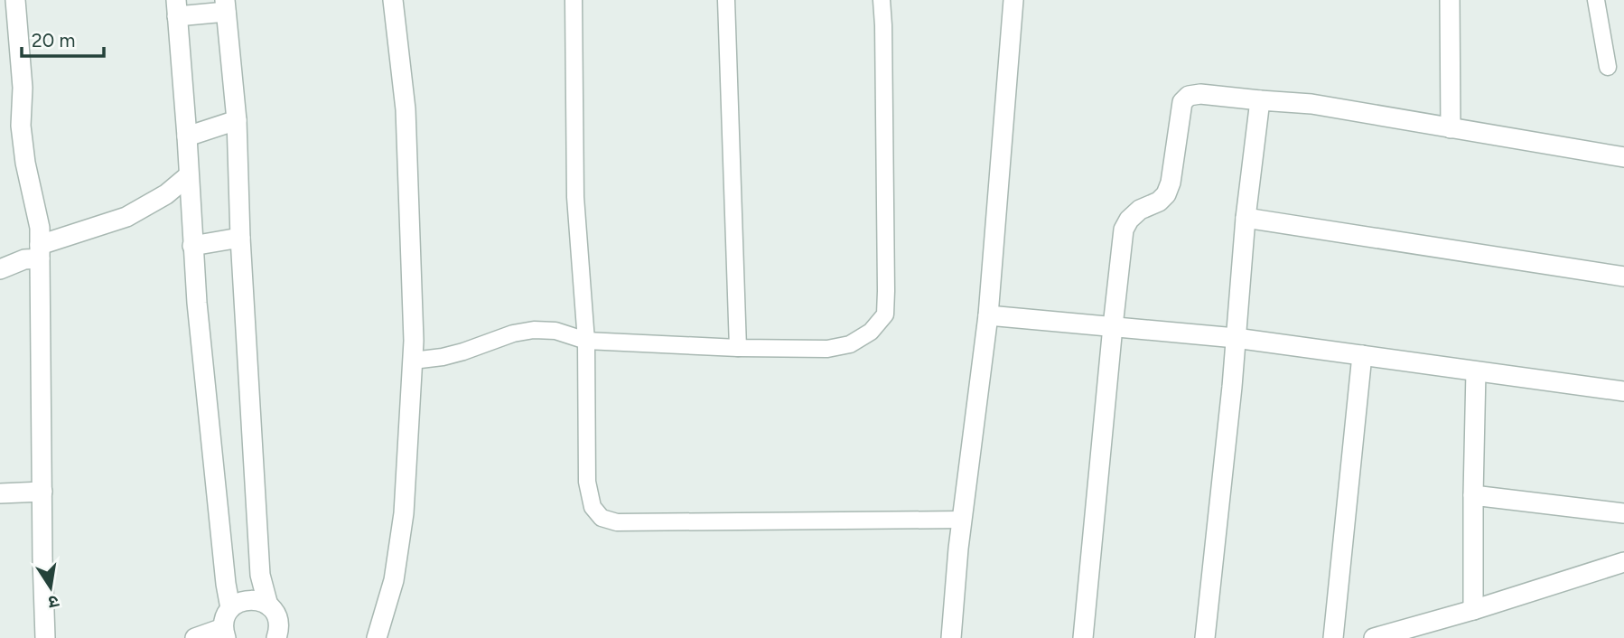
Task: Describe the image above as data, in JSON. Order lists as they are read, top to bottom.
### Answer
{
  "scale_bar": "20 m",
  "north": "bottom"
}
